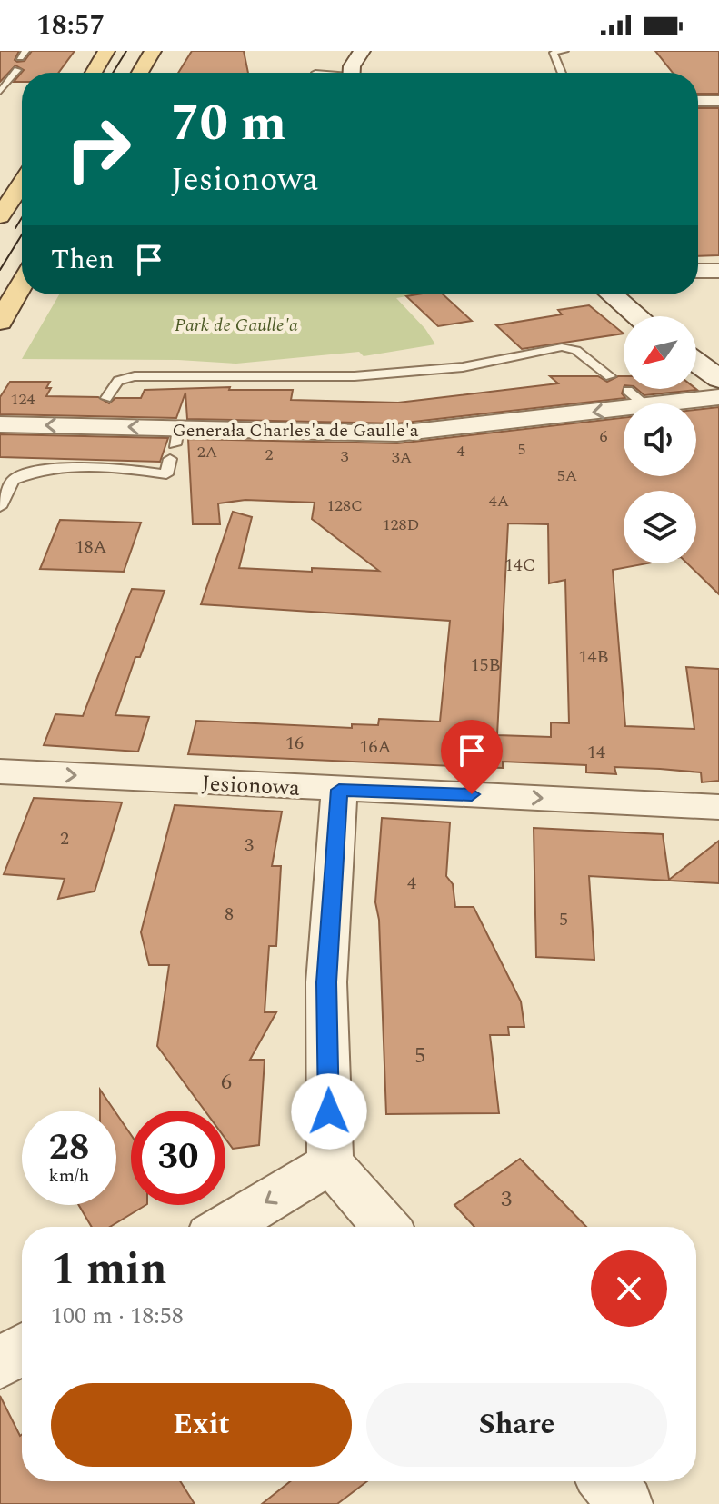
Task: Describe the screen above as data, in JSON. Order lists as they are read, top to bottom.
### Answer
{
  "streets": {
    "street": ["Generała Charles'a de Gaulle'a", "Jesionowa"]
  },
  "one_way": ["Generała Charles'a de Gaulle'a", "Jesionowa"],
  "parks": ["Park de Gaulle'a"],
  "house_numbers": [
    "124",
    "6",
    "5",
    "4",
    "2A",
    "2",
    "3",
    "3A",
    "5A",
    "4A",
    "128C",
    "128D",
    "18A",
    "14C",
    "14B",
    "15B",
    "16",
    "16A",
    "14",
    "2",
    "3",
    "4",
    "8",
    "5",
    "5",
    "6",
    "3"
  ],
  "north": "bottom left",
  "page": {
    "status": "18:57",
    "turn": ["70 m", "Jesionowa"],
    "then": "Then",
    "speed": "28 km/h",
    "limit": "30",
    "heading": ["1 min", "100 m · 18:58"],
    "buttons": ["Exit", "Share"]
  }
}
